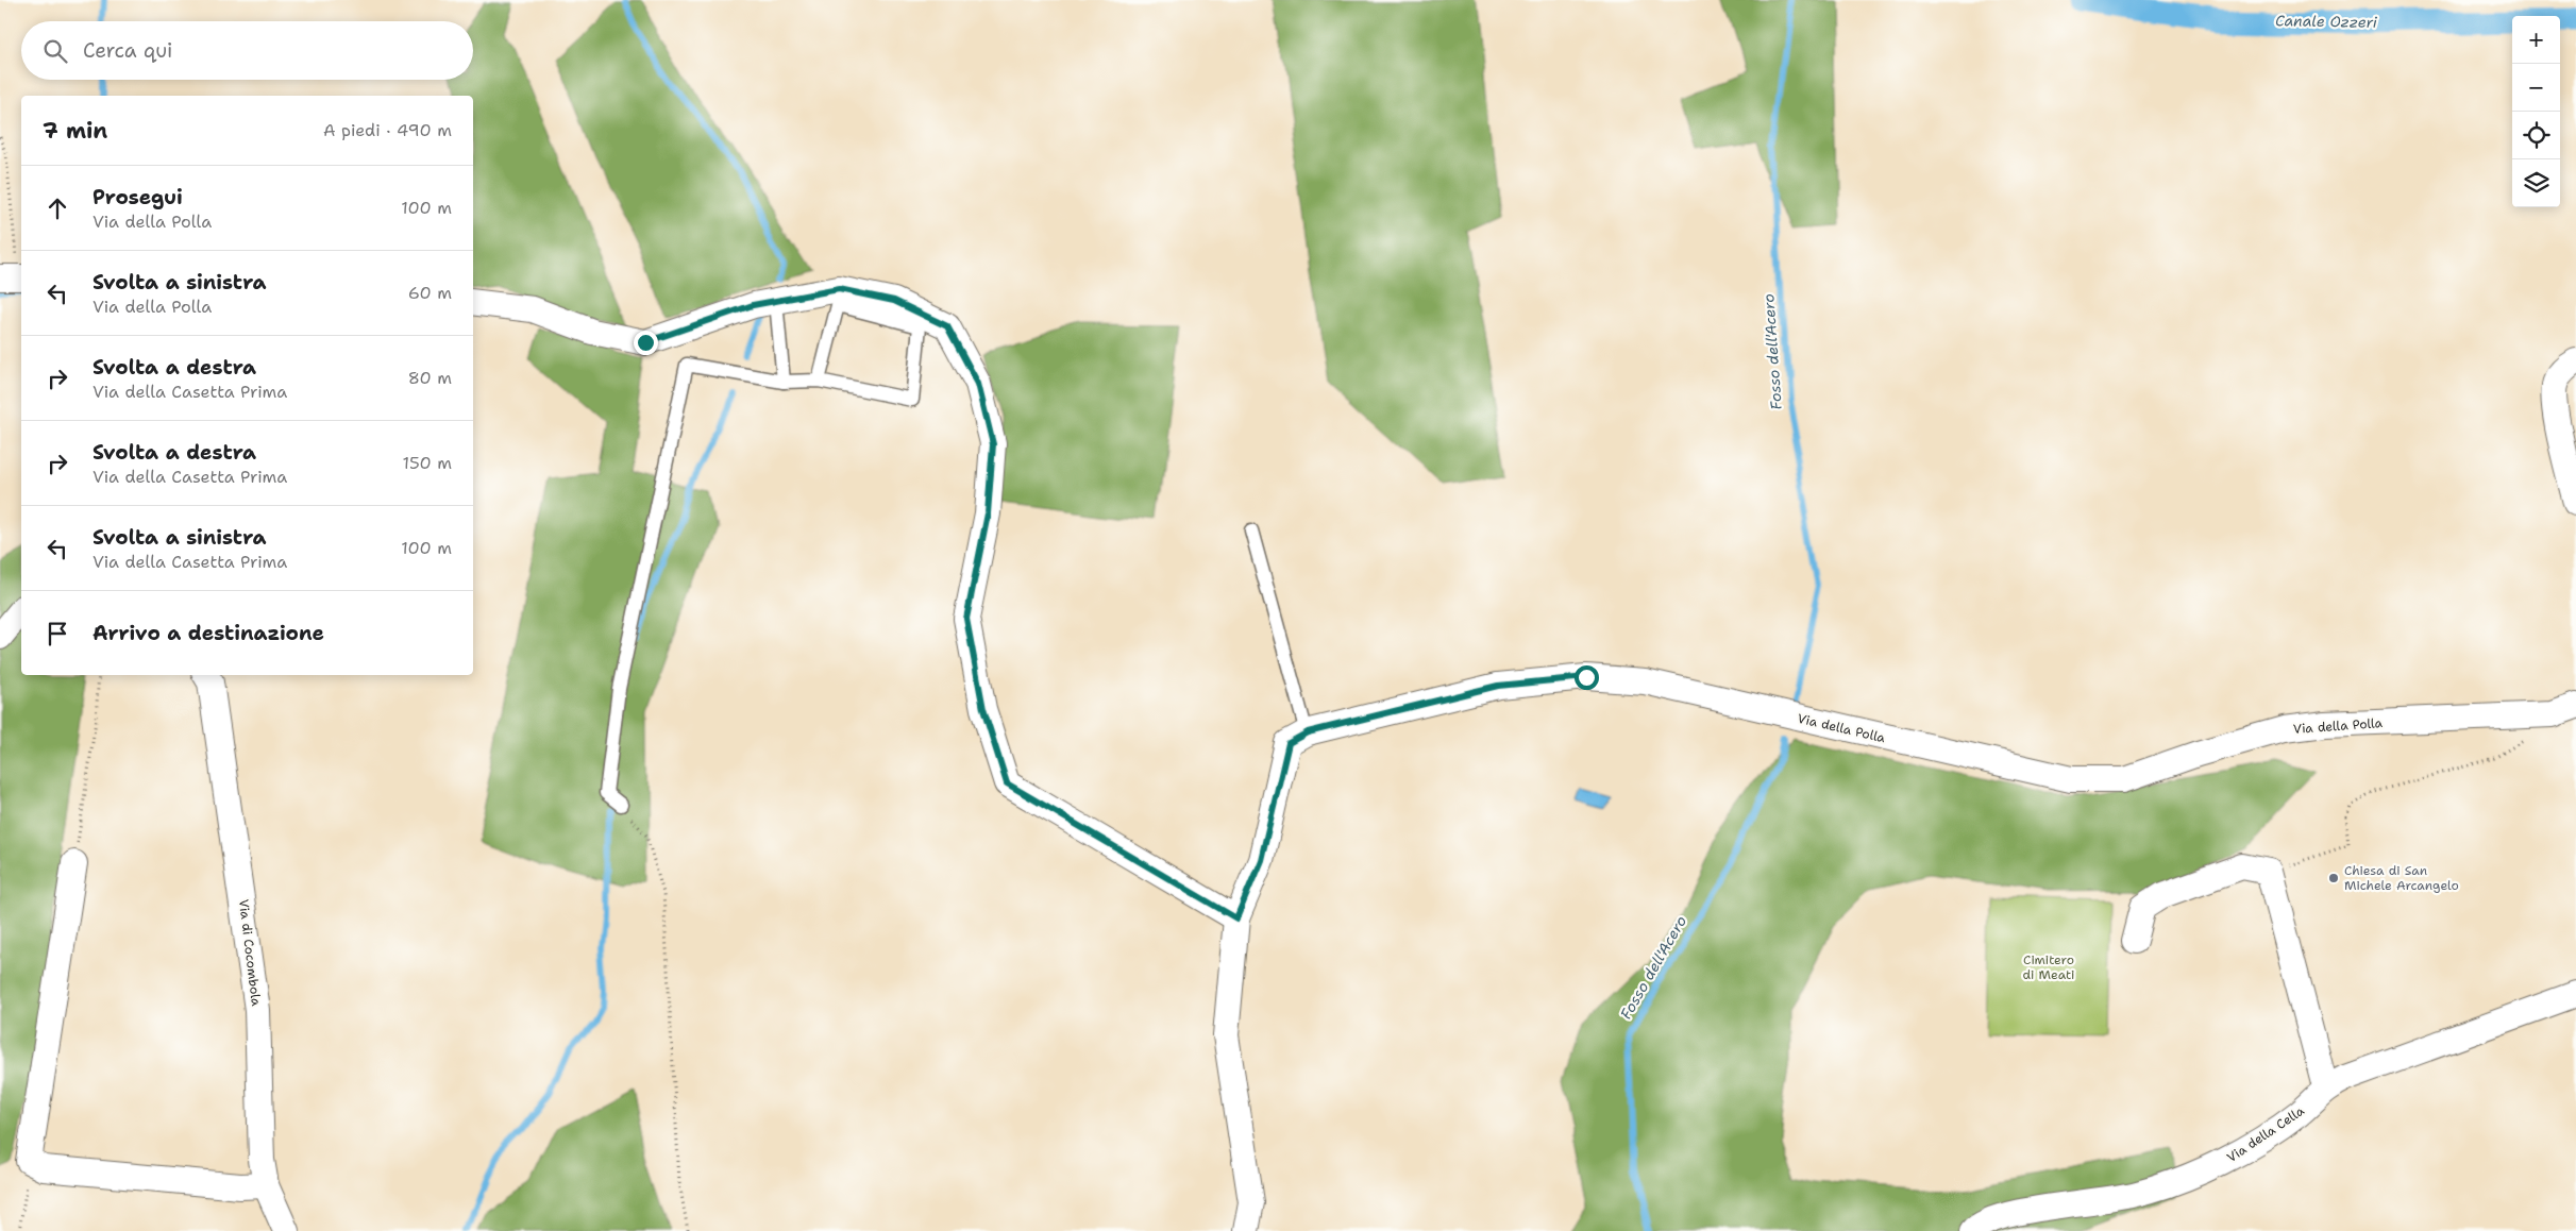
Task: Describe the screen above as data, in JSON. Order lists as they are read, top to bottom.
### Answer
{
  "streets": {
    "street": ["Via della Polla", "Via di Cocombola", "Via della Cella"]
  },
  "water": ["Canale Ozzeri", "Fosso dell'Acero"],
  "parks": ["Cimitero di Meati"],
  "places": ["Chiesa di San Michele Arcangelo"],
  "page": {
    "map_buttons": ["+", "−"],
    "search": "Cerca qui",
    "heading": ["7 min", "A piedi · 490 m"],
    "list": [
      ["Prosegui", "Via della Polla", "100 m"],
      ["Svolta a sinistra", "Via della Polla", "60 m"],
      ["Svolta a destra", "Via della Casetta Prima", "80 m"],
      ["Svolta a destra", "Via della Casetta Prima", "150 m"],
      ["Svolta a sinistra", "Via della Casetta Prima", "100 m"],
      "Arrivo a destinazione"
    ]
  }
}
